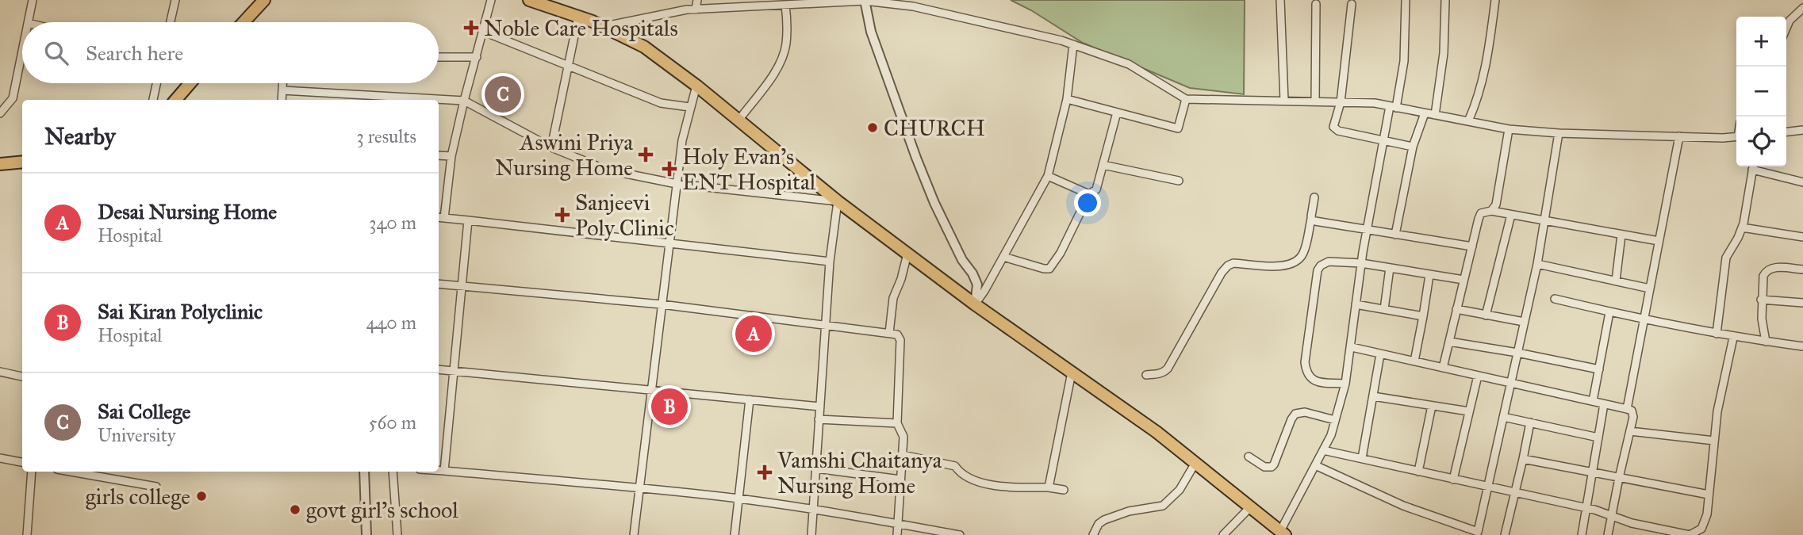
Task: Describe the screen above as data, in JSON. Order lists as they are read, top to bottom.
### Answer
{
  "places": {
    "health": [
      "Noble Care Hospitals",
      "Aswini Priya Nursing Home",
      "Holy Evan's ENT Hospital",
      "Sanjeevi Poly Clinic",
      "Vamshi Chaitanya Nursing Home"
    ],
    "other": ["CHURCH", "girls college", "govt girl's school"]
  },
  "page": {
    "map_buttons": ["+", "−"],
    "search": "Search here",
    "pins": ["C", "A", "B"],
    "heading": ["Nearby", "3 results"],
    "list": [
      {
        "mark": "A",
        "name": "Desai Nursing Home",
        "note": "Hospital",
        "value": "340 m"
      },
      {
        "mark": "B",
        "name": "Sai Kiran Polyclinic",
        "note": "Hospital",
        "value": "440 m"
      },
      {
        "mark": "C",
        "name": "Sai College",
        "note": "University",
        "value": "560 m"
      }
    ]
  }
}
